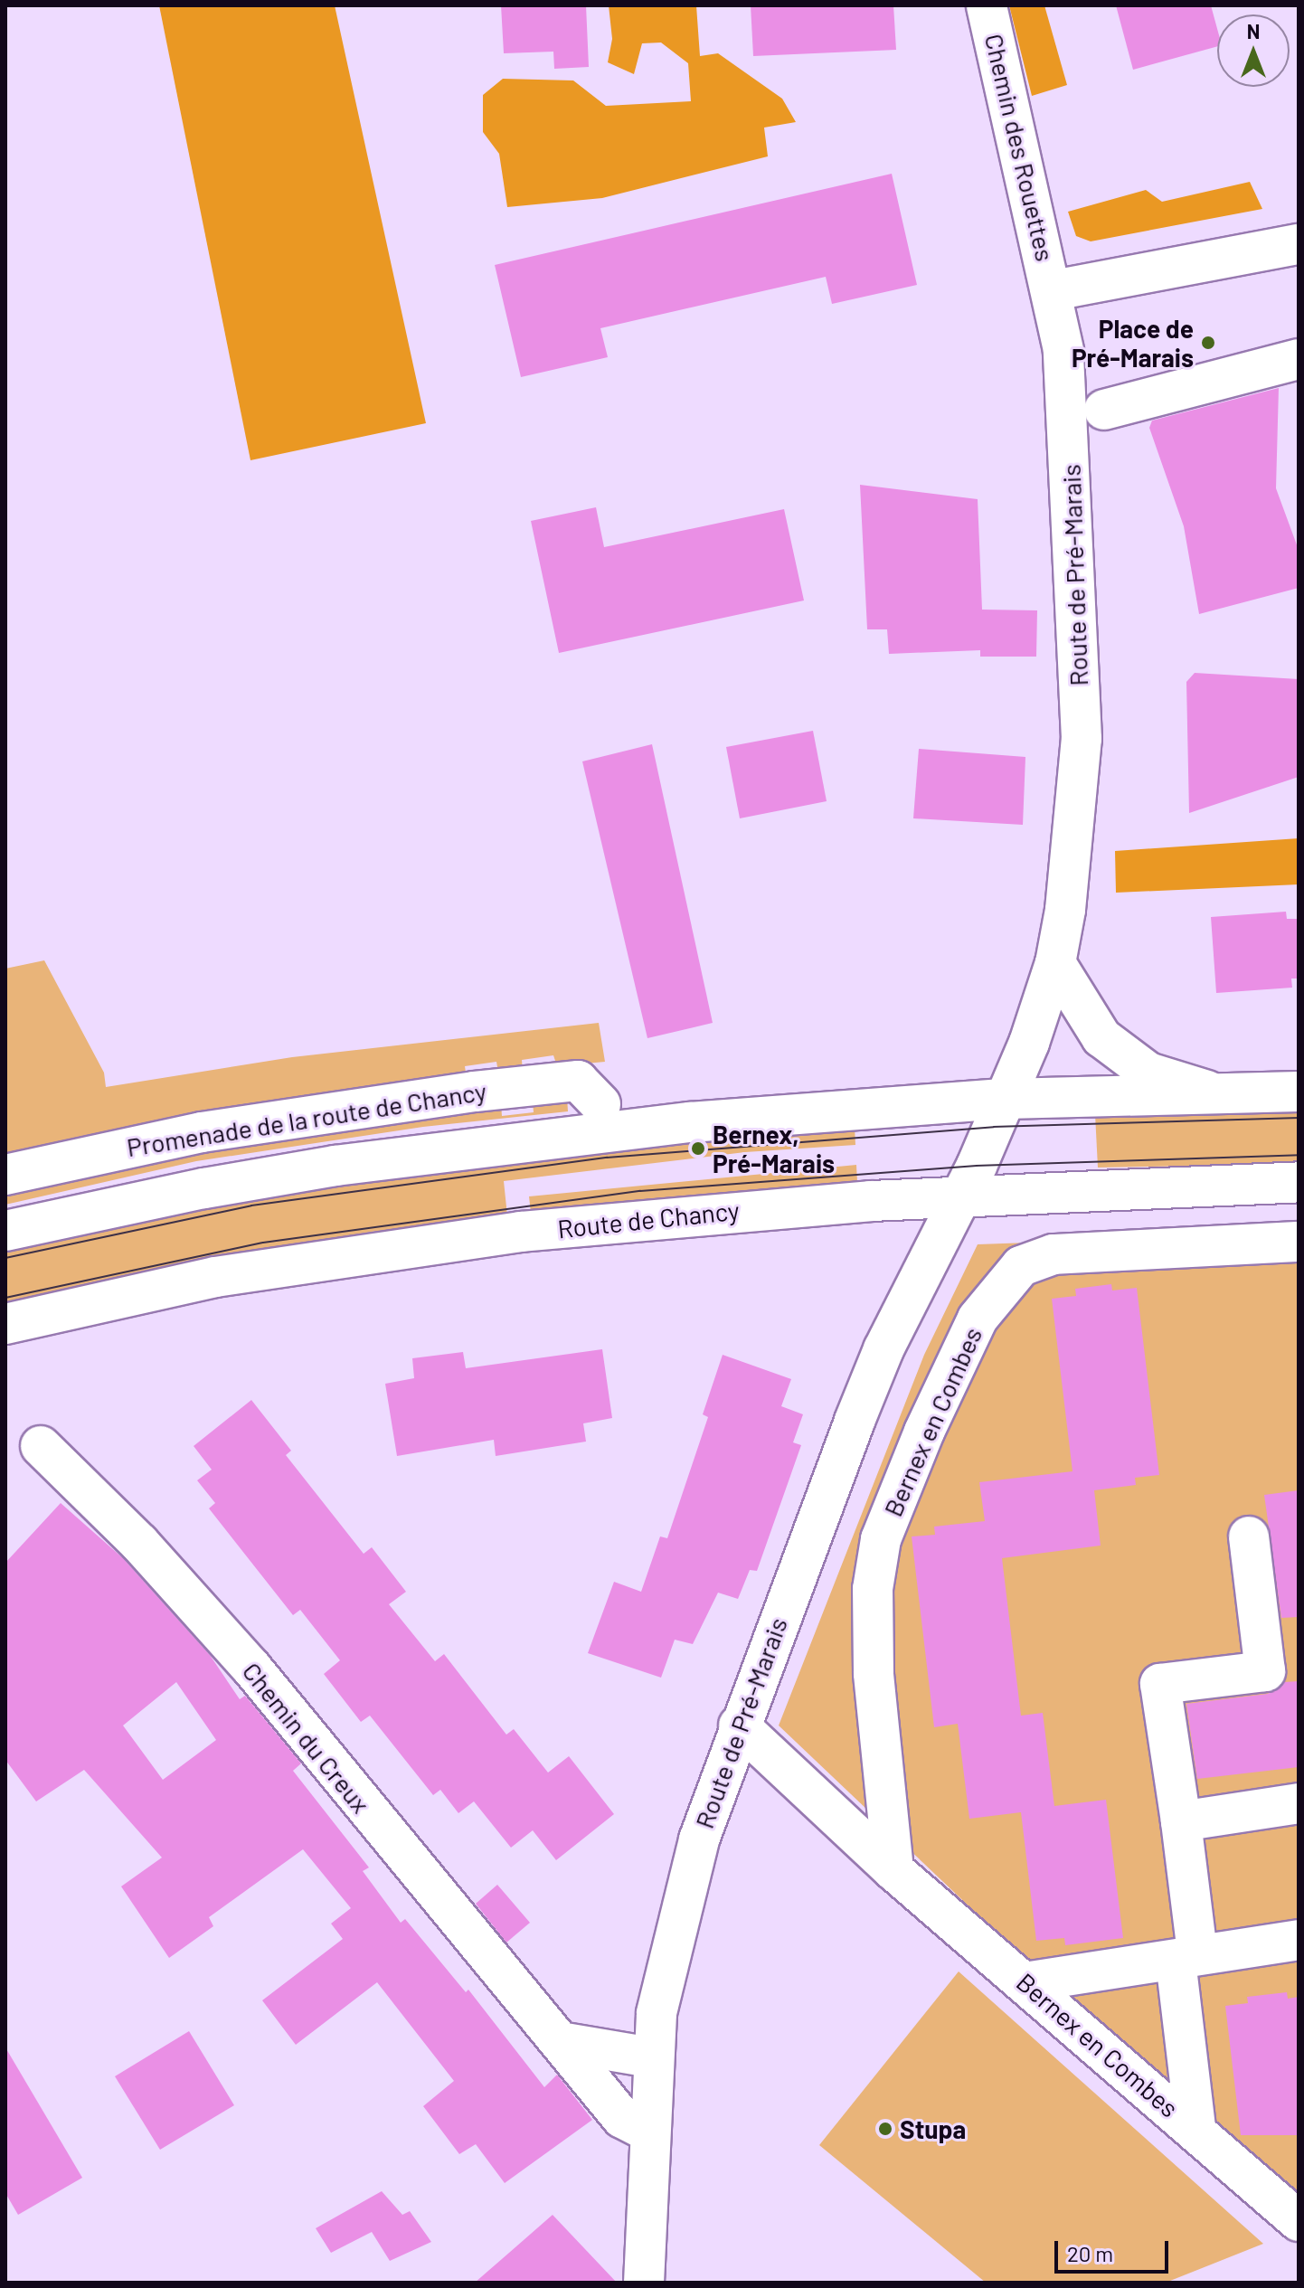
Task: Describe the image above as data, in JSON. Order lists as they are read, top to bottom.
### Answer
{
  "streets": {
    "street": [
      "Chemin des Rouettes",
      "Route de Pré-Marais",
      "Promenade de la route de Chancy",
      "Route de Chancy",
      "Bernex en Combes",
      "Chemin du Creux"
    ]
  },
  "crossings": [
    ["Chemin des Rouettes", "Route de Pré-Marais"],
    ["Route de Pré-Marais", "Route de Chancy"],
    ["Route de Pré-Marais", "Bernex en Combes"],
    ["Route de Pré-Marais", "Chemin du Creux"]
  ],
  "places": ["Place de Pré-Marais", "Bernex, Pré-Marais", "Stupa"],
  "scale_bar": "20 m",
  "north": "top"
}
